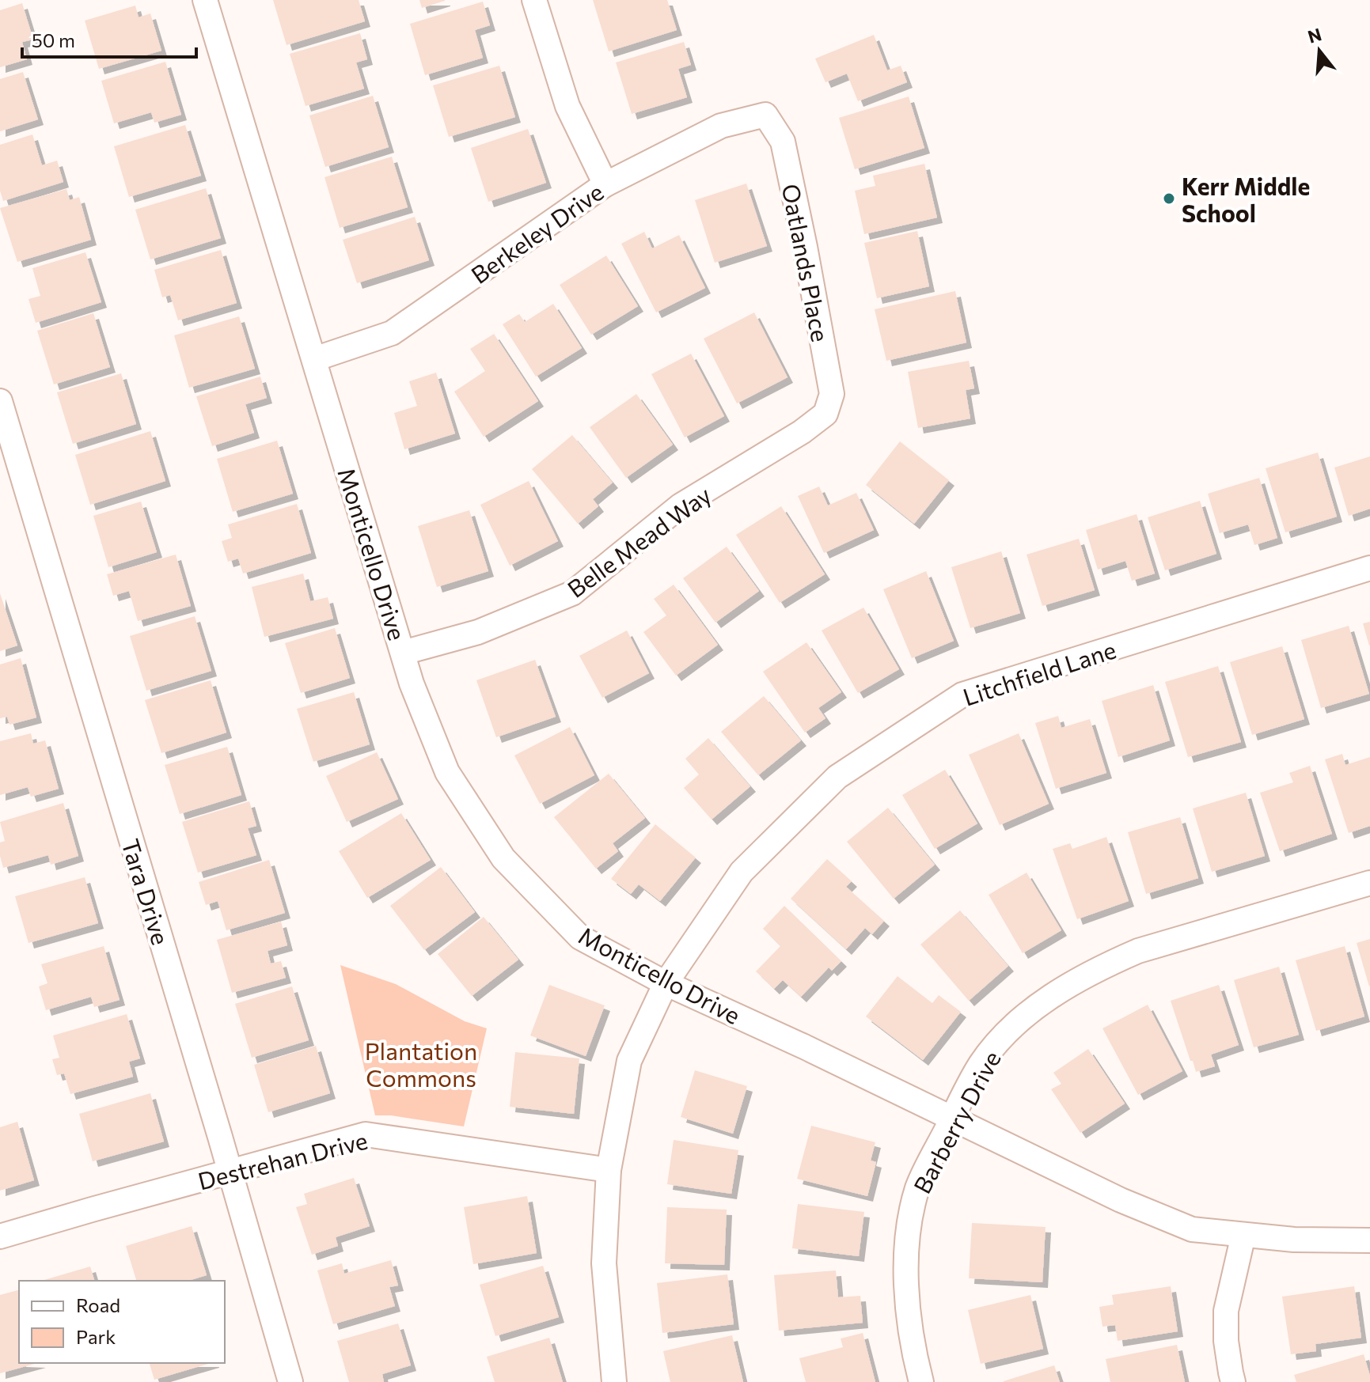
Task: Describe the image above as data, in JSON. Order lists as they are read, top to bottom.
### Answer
{
  "streets": {
    "street": [
      "Berkeley Drive",
      "Oatlands Place",
      "Belle Mead Way",
      "Monticello Drive",
      "Litchfield Lane",
      "Tara Drive",
      "Barberry Drive",
      "Destrehan Drive"
    ]
  },
  "crossings": [
    ["Berkeley Drive", "Oatlands Place"],
    ["Berkeley Drive", "Monticello Drive"],
    ["Oatlands Place", "Belle Mead Way"],
    ["Belle Mead Way", "Monticello Drive"],
    ["Monticello Drive", "Litchfield Lane"],
    ["Monticello Drive", "Barberry Drive"],
    ["Litchfield Lane", "Destrehan Drive"],
    ["Tara Drive", "Destrehan Drive"]
  ],
  "parks": ["Plantation Commons"],
  "places": ["Kerr Middle School"],
  "legend": ["Road", "Park"],
  "scale_bar": "50 m",
  "north": "top"
}
